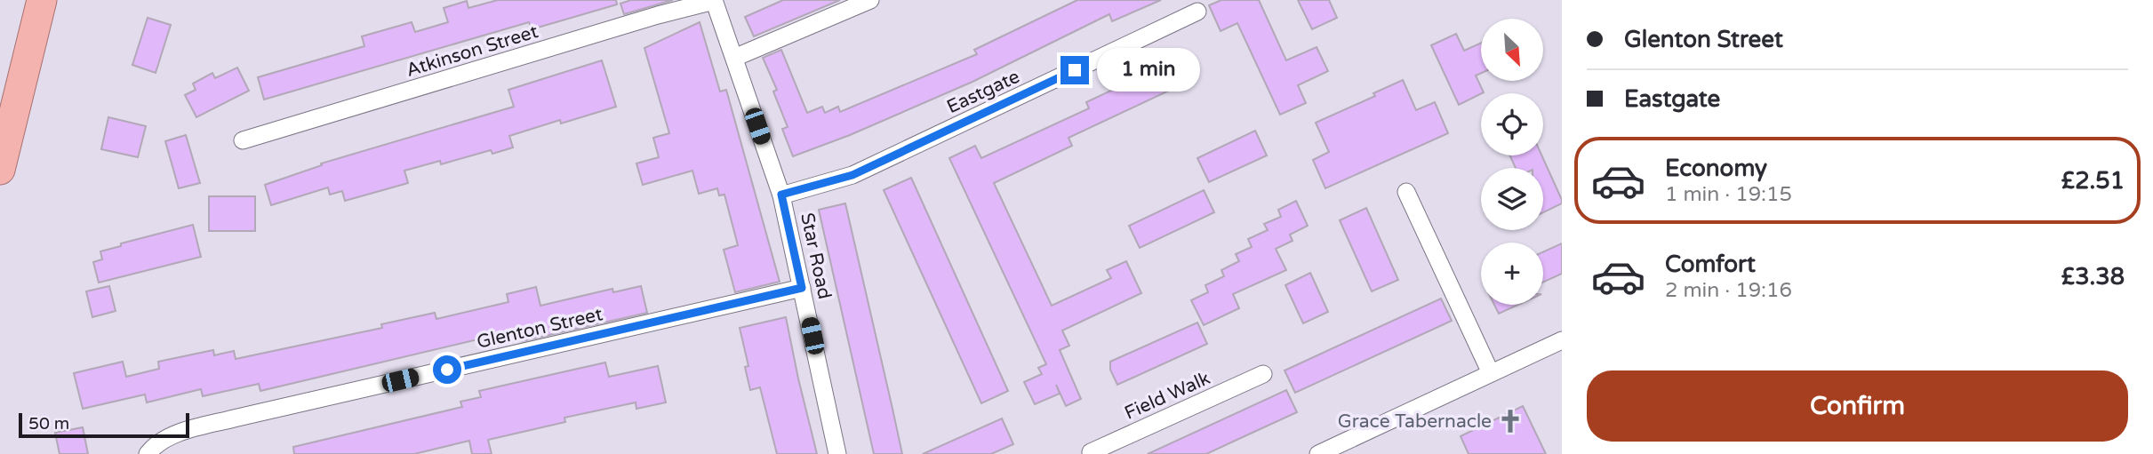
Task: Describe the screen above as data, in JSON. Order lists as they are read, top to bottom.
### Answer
{
  "streets": {
    "street": [
      "Atkinson Street",
      "Eastgate",
      "Star Road",
      "Glenton Street",
      "Field Walk"
    ]
  },
  "crossings": [
    ["Atkinson Street", "Star Road"],
    ["Eastgate", "Star Road"],
    ["Star Road", "Glenton Street"]
  ],
  "places": {
    "church": ["Grace Tabernacle"]
  },
  "scale_bar": "50 m",
  "north": "bottom right",
  "page": {
    "banner": ["Glenton Street", "Eastgate"],
    "map_buttons": "+",
    "bubble": "1 min",
    "list": [
      {
        "name": "Economy",
        "note": "1 min · 19:15",
        "value": "£2.51"
      },
      {
        "name": "Comfort",
        "note": "2 min · 19:16",
        "value": "£3.38"
      }
    ],
    "buttons": "Confirm",
    "scale": "50 m"
  }
}
